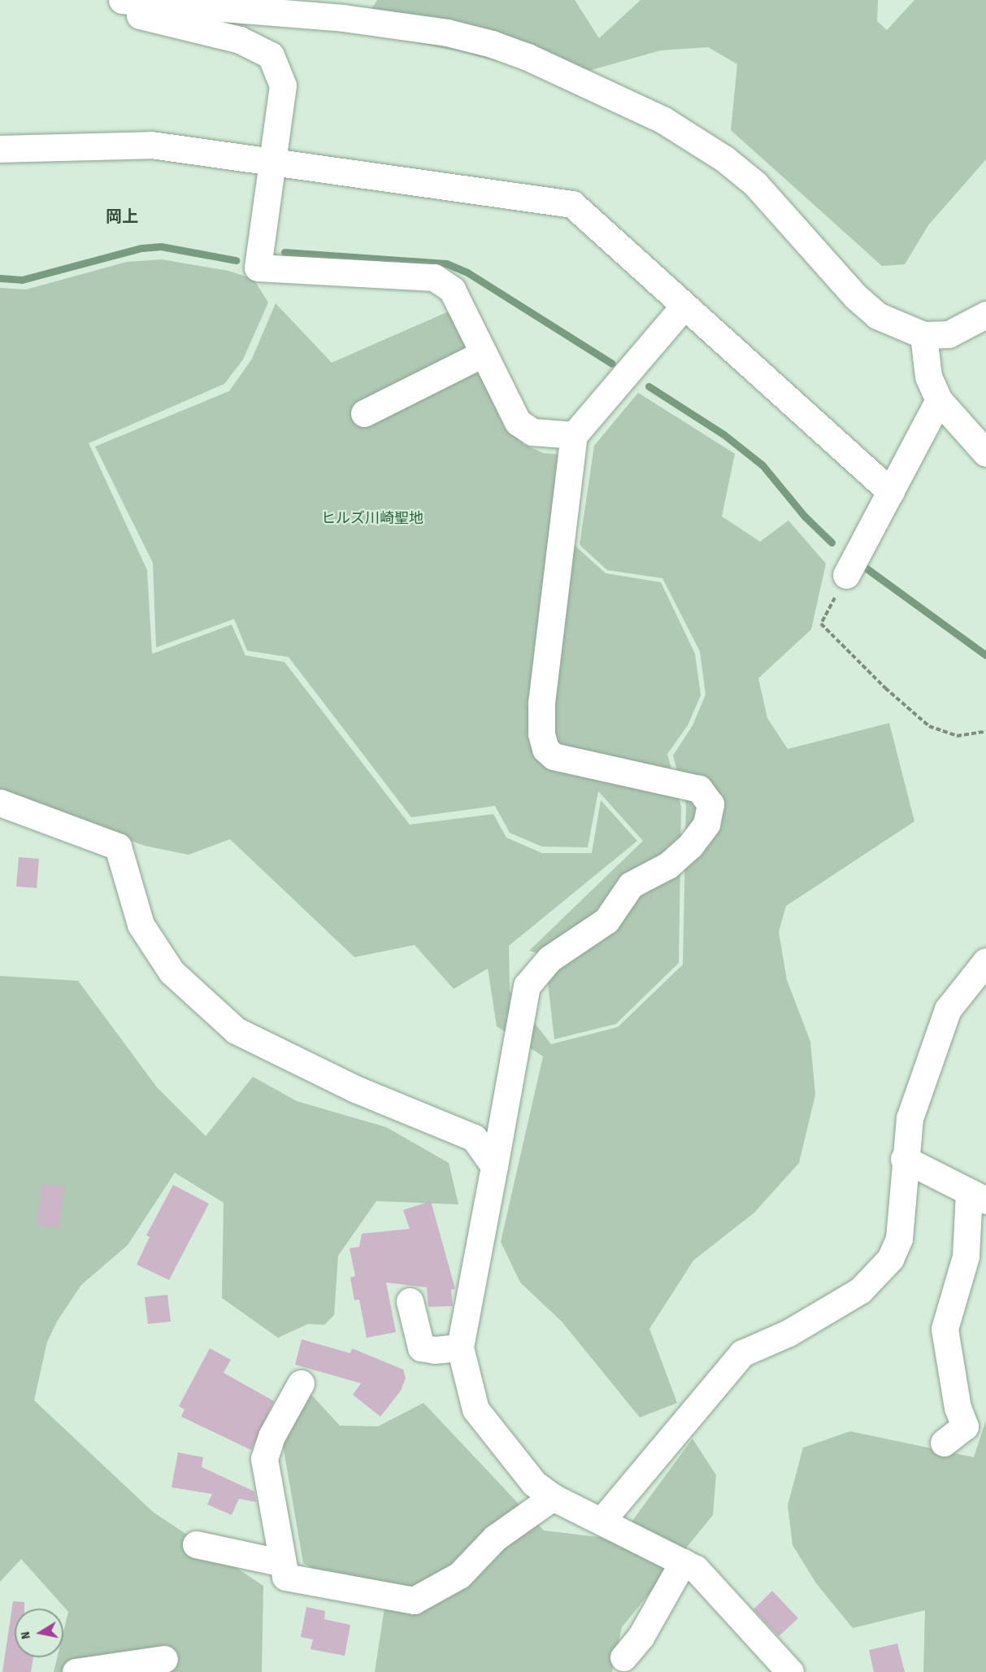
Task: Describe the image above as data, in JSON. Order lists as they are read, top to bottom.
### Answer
{
  "districts": ["岡上"],
  "parks": ["ヒルズ川崎聖地"],
  "north": "left"
}
